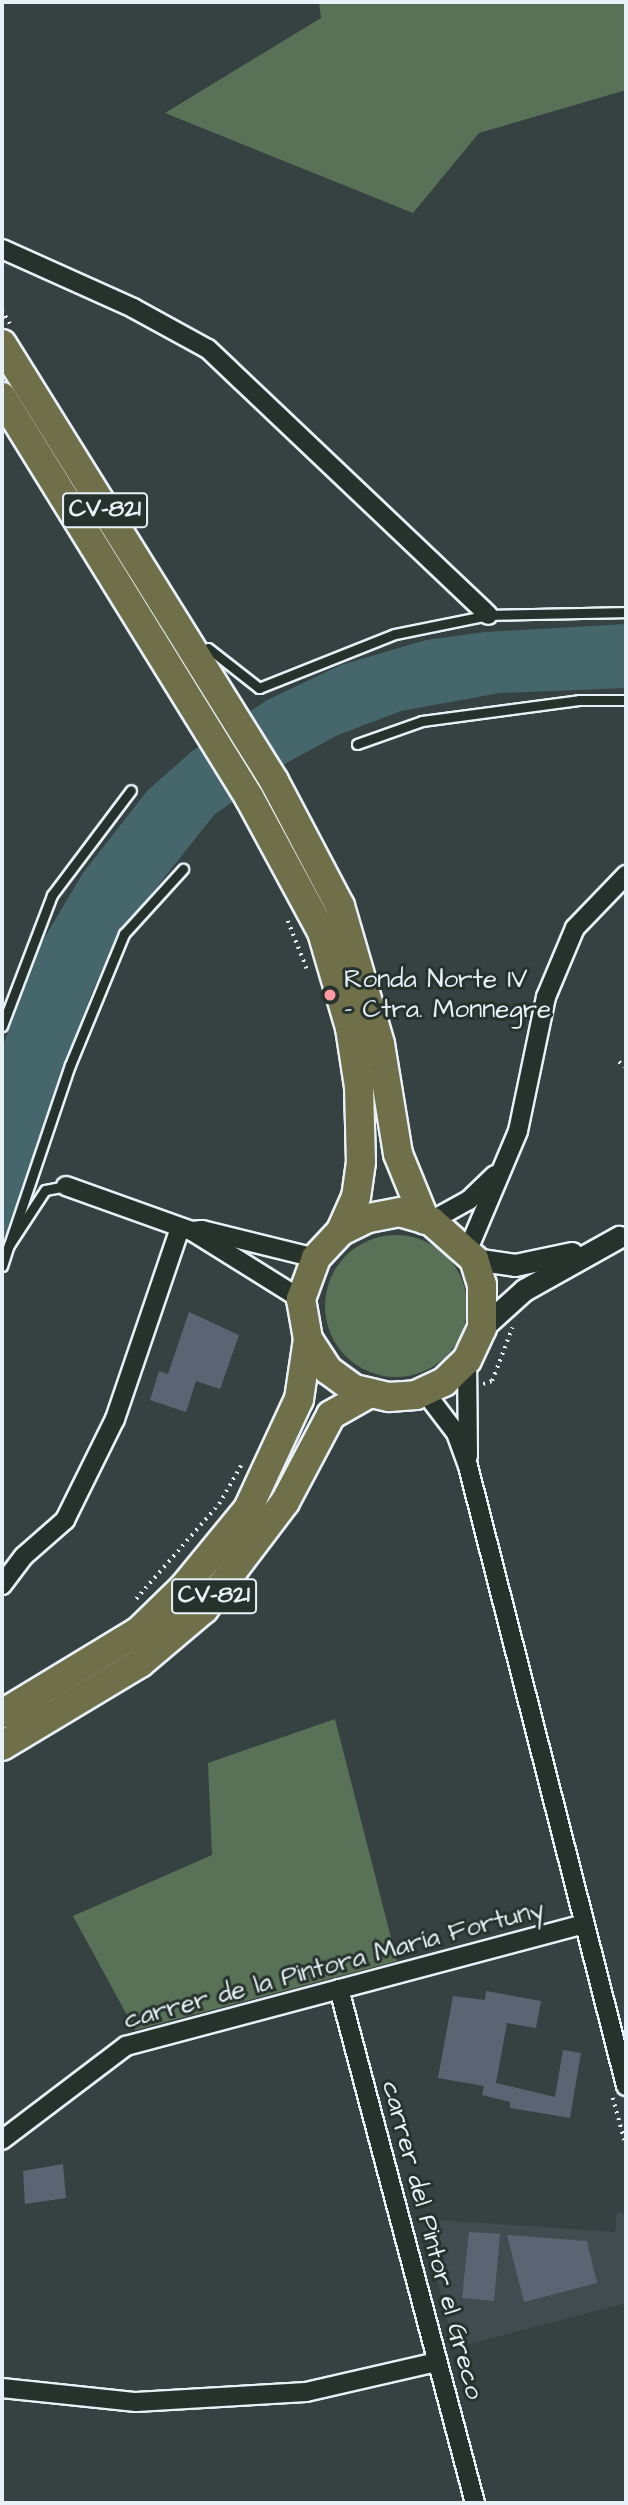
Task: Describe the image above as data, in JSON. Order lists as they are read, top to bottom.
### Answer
{
  "streets": {
    "main road": ["CV-821"],
    "street": ["carrer de la Pintora María Fortuny", "carrer del Pintor el Greco"]
  },
  "crossings": [
    ["carrer de la Pintora María Fortuny", "carrer del Pintor el Greco"]
  ],
  "places": ["Ronda Norte IV - Ctra. Monnegre"]
}
